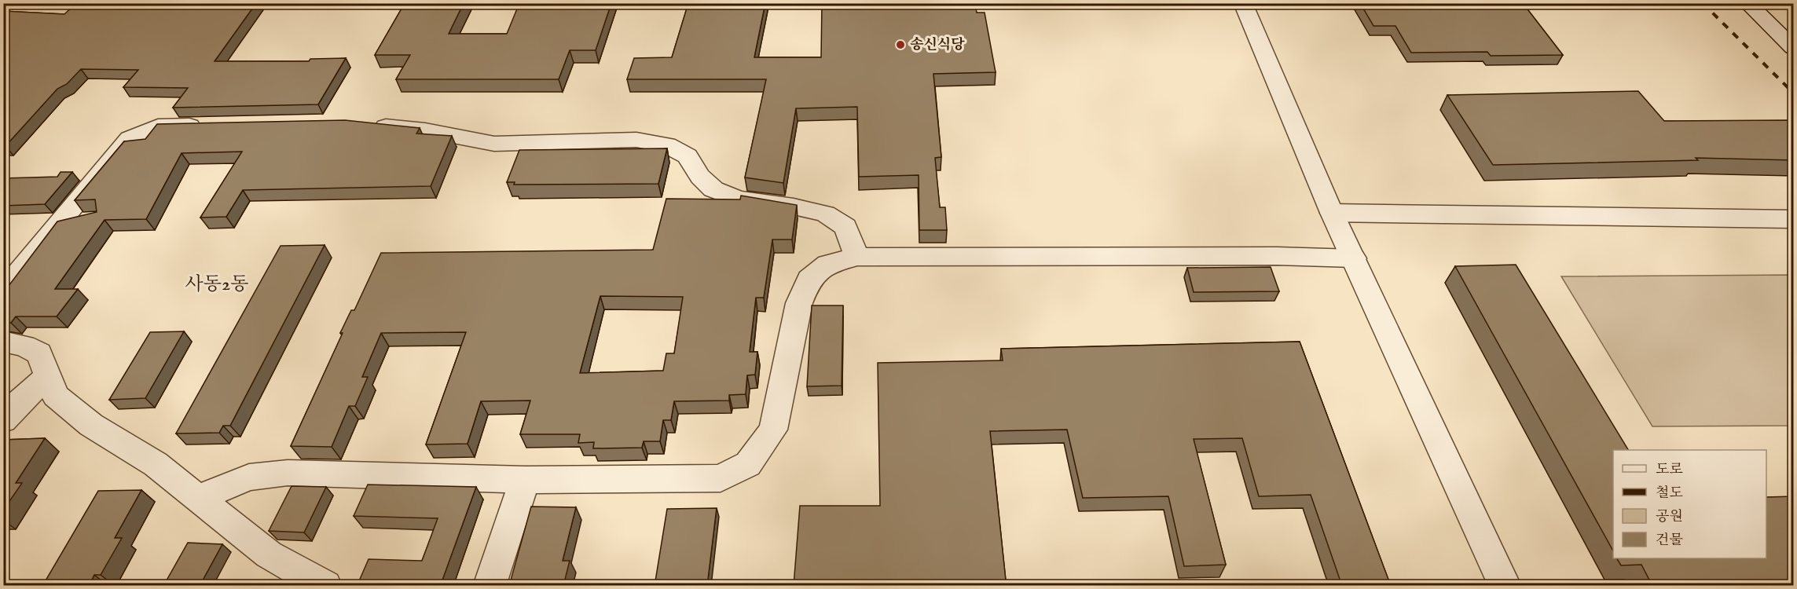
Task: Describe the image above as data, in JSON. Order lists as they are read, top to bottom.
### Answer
{
  "districts": ["사동2동"],
  "places": ["송신식당"],
  "legend": [
    "도로",
    "철도",
    "공원",
    "건물"
  ]
}
